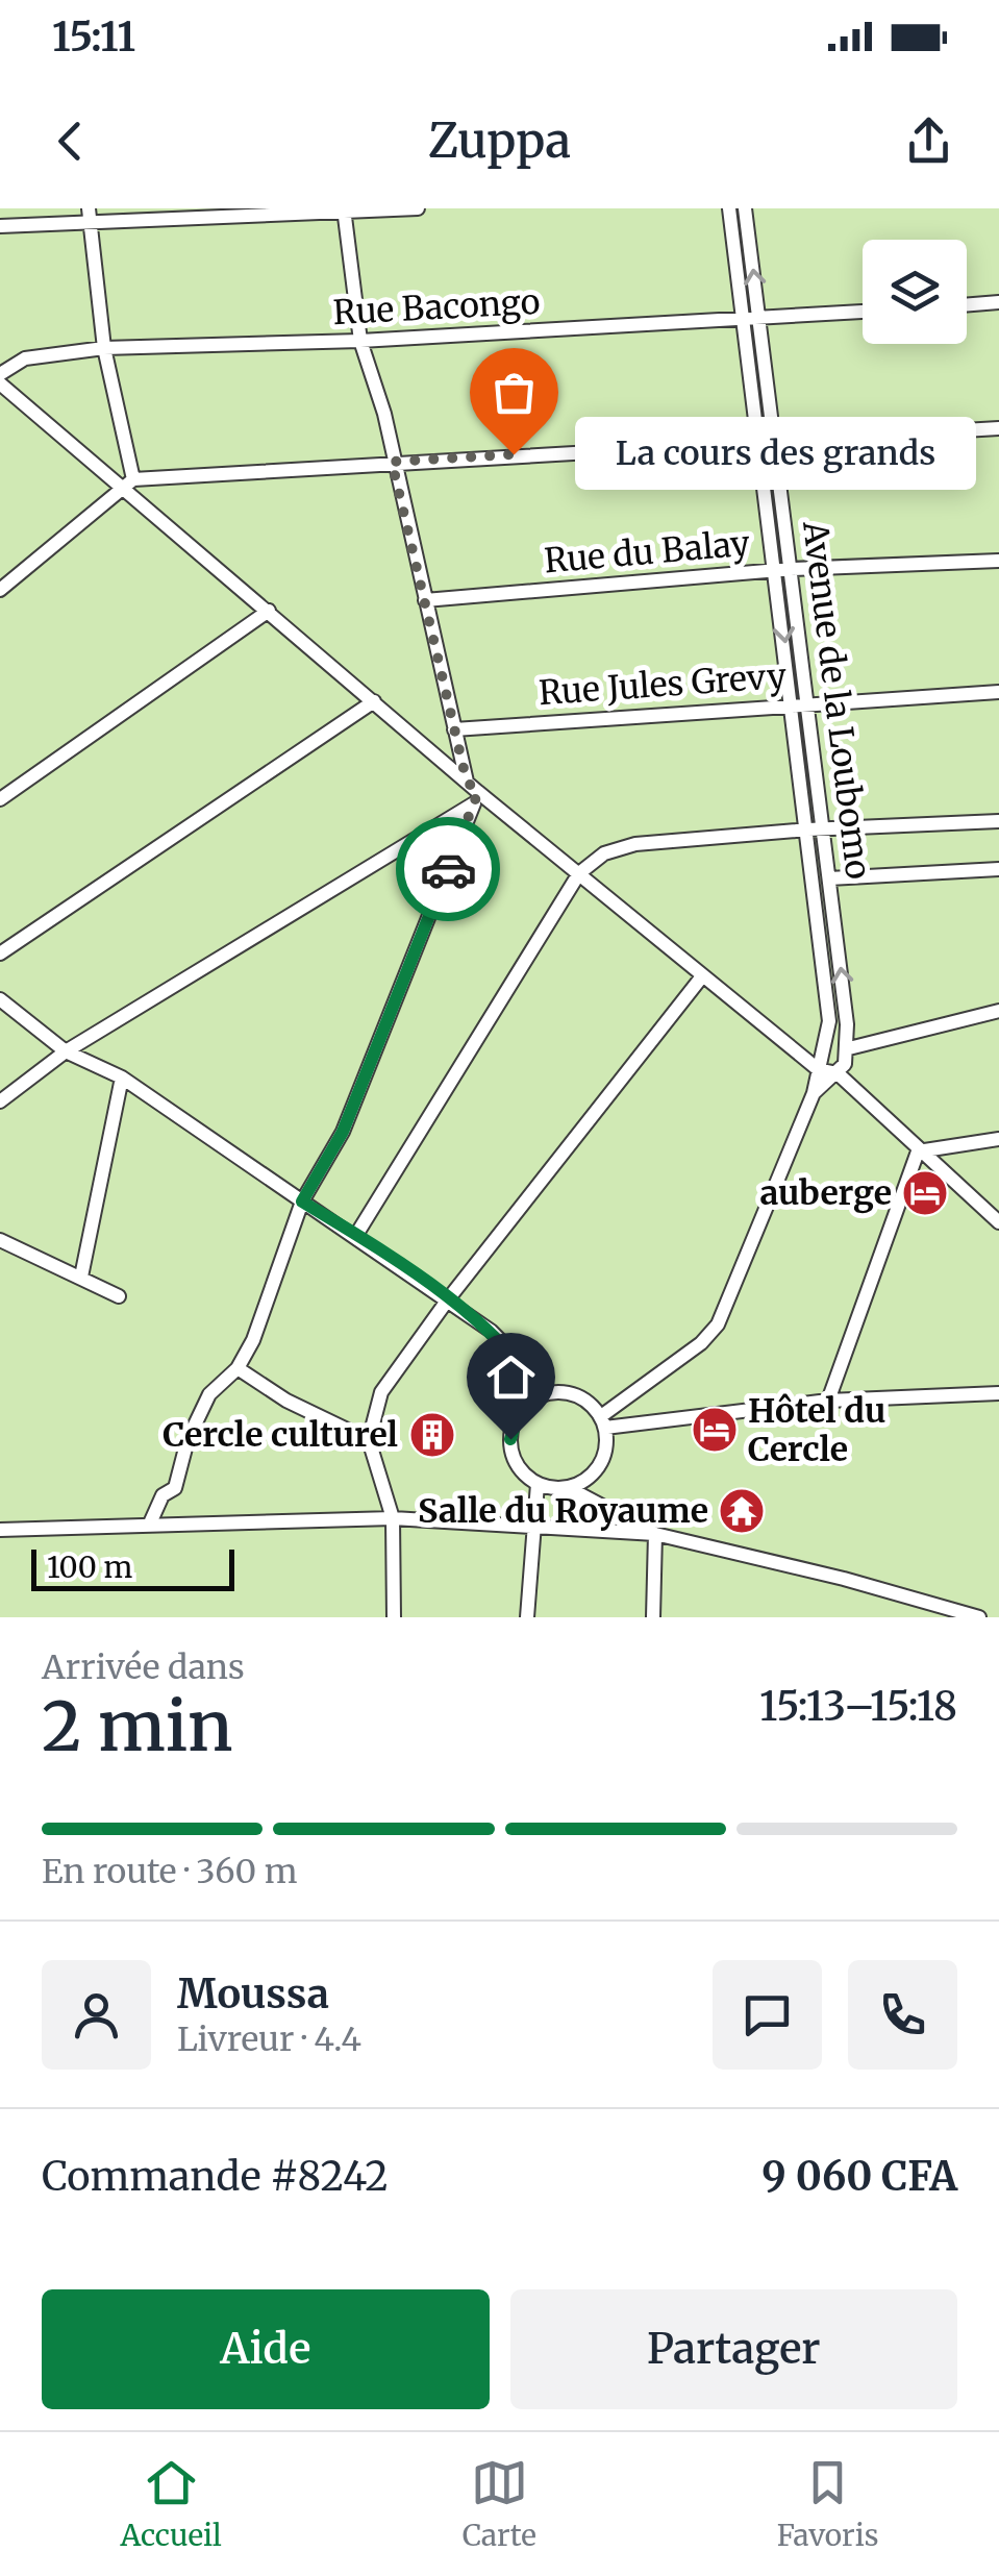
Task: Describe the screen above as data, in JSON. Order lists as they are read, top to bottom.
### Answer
{
  "streets": {
    "street": [
      "Rue Bacongo",
      "Rue du Balay",
      "Rue Jules Grevy",
      "Avenue de la Loubomo"
    ]
  },
  "crossings": [
    ["Rue Bacongo", "Avenue de la Loubomo"],
    ["Rue du Balay", "Avenue de la Loubomo"],
    ["Rue Jules Grevy", "Avenue de la Loubomo"]
  ],
  "places": {
    "other": ["La cours des grands"],
    "hotel": ["auberge", "Hôtel du Cercle"],
    "building": ["Cercle culturel"],
    "temple": ["Salle du Royaume"]
  },
  "scale_bar": "100 m",
  "page": {
    "status": "15:11",
    "header": "Zuppa",
    "bubble": "La cours des grands",
    "scale": "100 m",
    "heading": ["2 min", "Arrivée dans", "15:13–15:18"],
    "panel": [
      "Moussa",
      "Livreur · 4.4",
      "Commande #8242",
      "9 060 CFA"
    ],
    "bar": "En route · 360 m",
    "buttons": ["Aide", "Partager"],
    "tabs": ["Accueil", "Carte", "Favoris"]
  }
}
